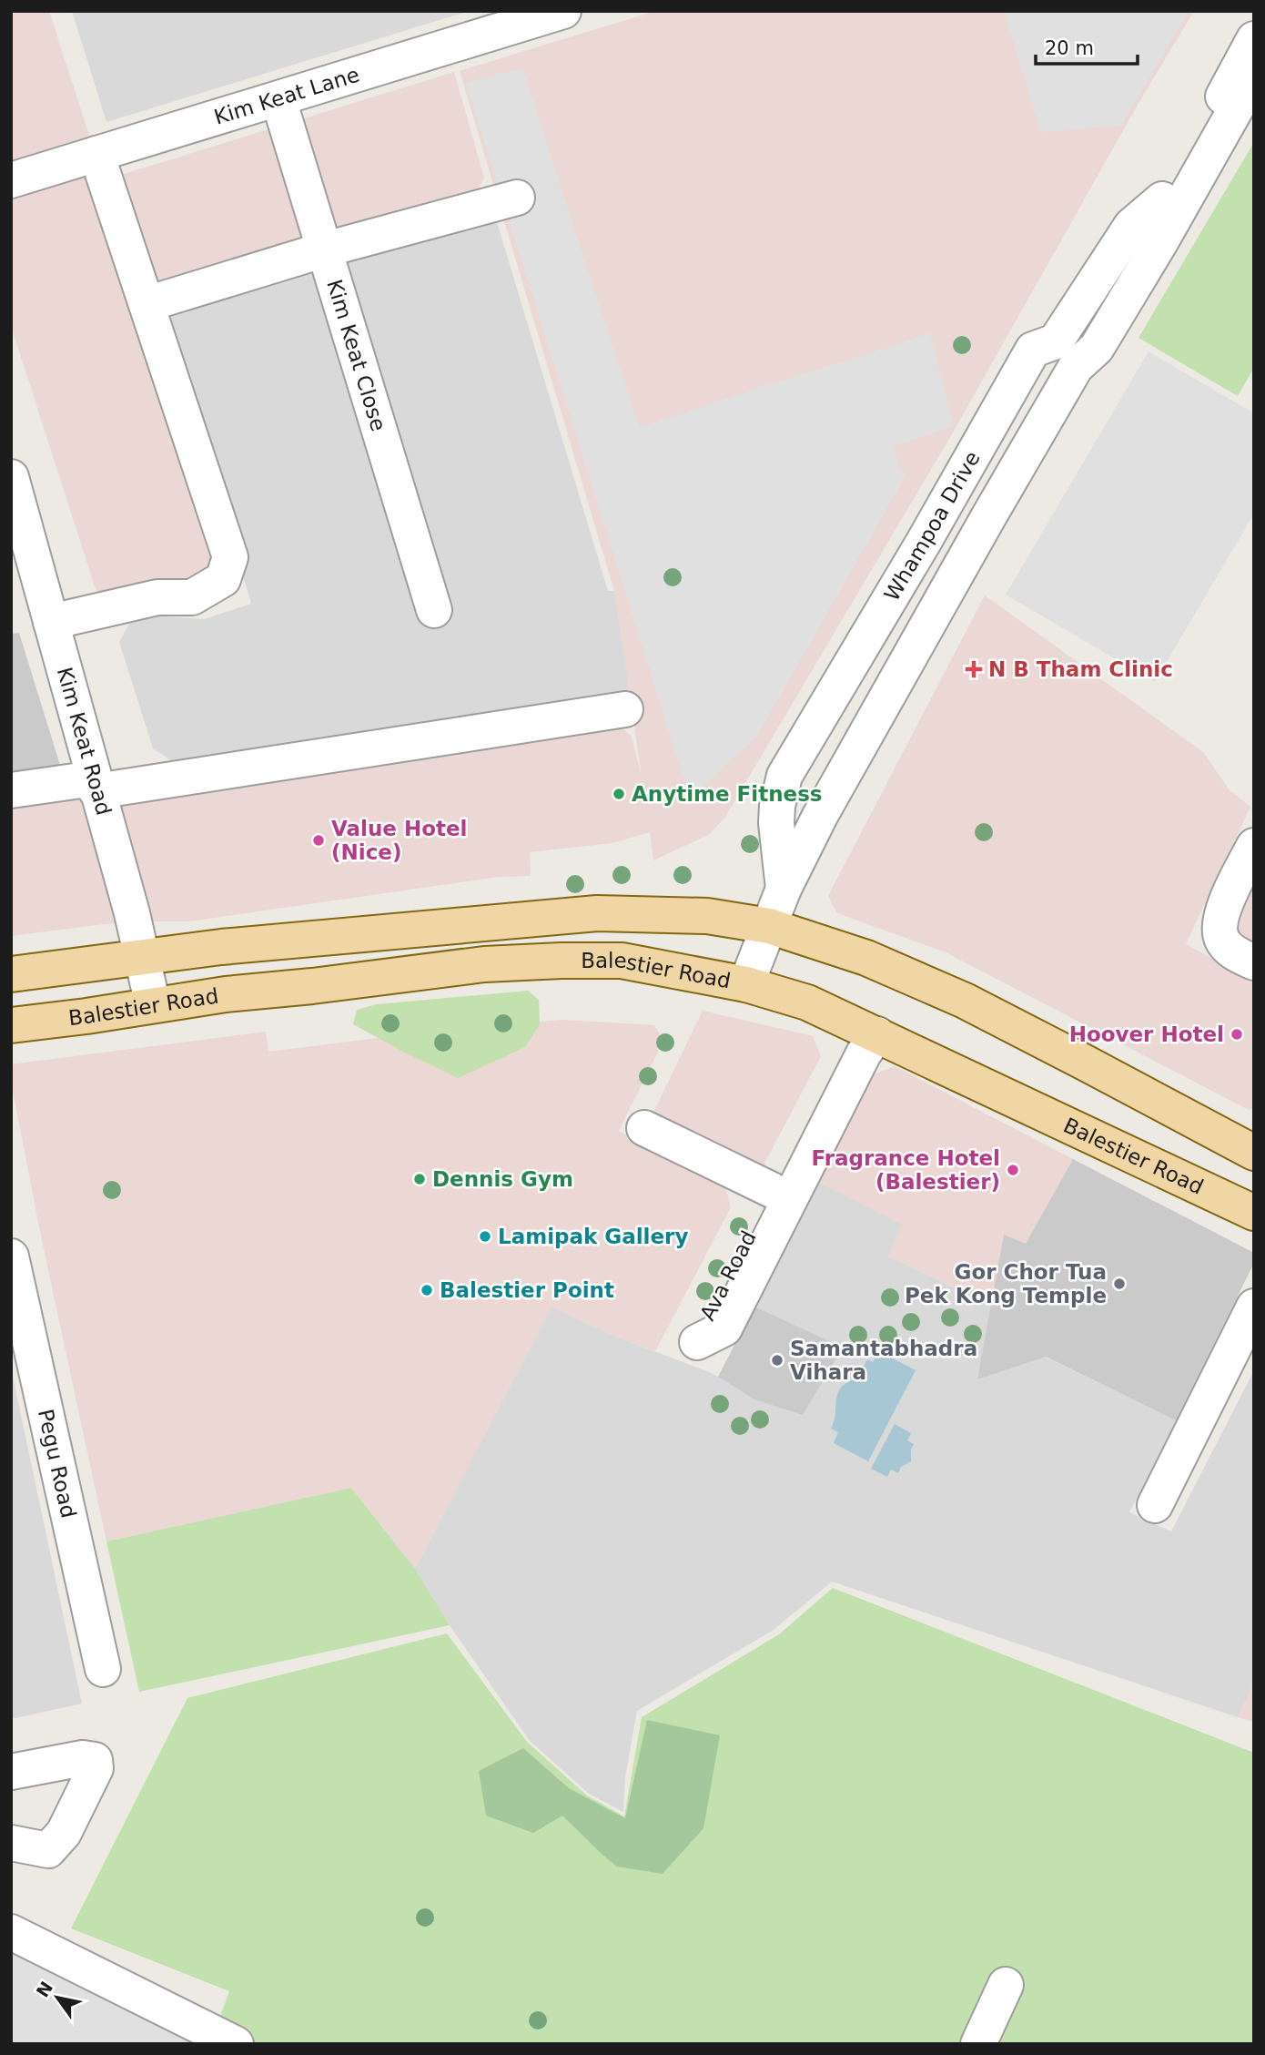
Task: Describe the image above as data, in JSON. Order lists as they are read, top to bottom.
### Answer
{
  "streets": {
    "main road": ["Balestier Road"],
    "street": [
      "Kim Keat Lane",
      "Kim Keat Close",
      "Whampoa Drive",
      "Kim Keat Road",
      "Ava Road",
      "Pegu Road"
    ]
  },
  "crossings": [
    ["Kim Keat Lane", "Kim Keat Close"],
    ["Whampoa Drive", "Balestier Road"],
    ["Kim Keat Road", "Balestier Road"],
    ["Balestier Road", "Ava Road"]
  ],
  "places": {
    "health": ["N B Tham Clinic"],
    "other": [
      "Anytime Fitness",
      "Value Hotel (Nice)",
      "Hoover Hotel",
      "Fragrance Hotel (Balestier)",
      "Dennis Gym",
      "Lamipak Gallery",
      "Gor Chor Tua Pek Kong Temple",
      "Balestier Point",
      "Samantabhadra Vihara"
    ]
  },
  "scale_bar": "20 m",
  "north": "top left"
}
